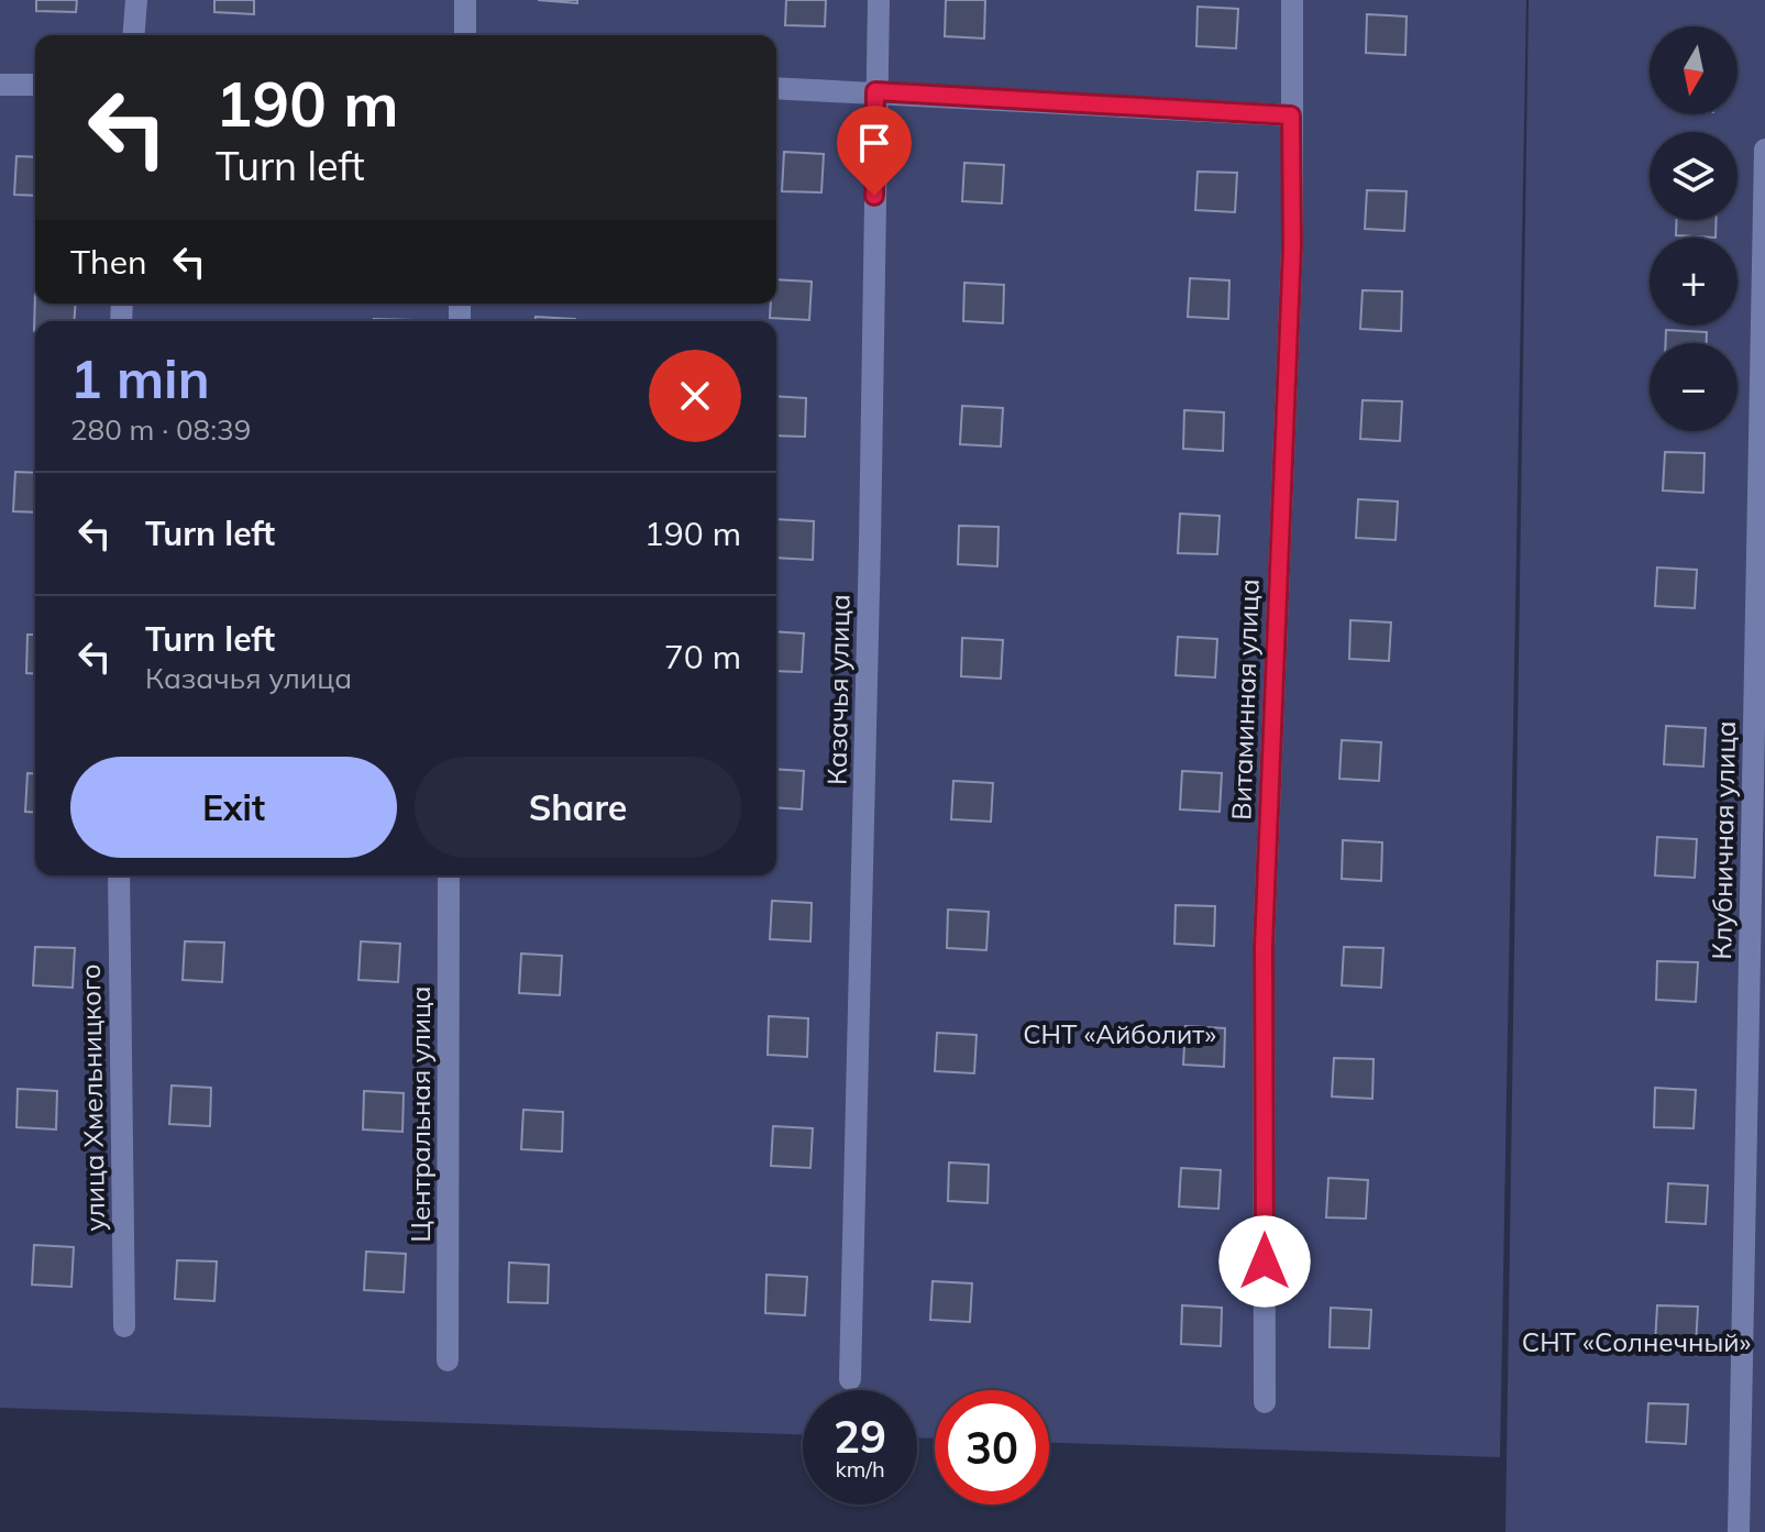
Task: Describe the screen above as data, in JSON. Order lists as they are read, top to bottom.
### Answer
{
  "streets": {
    "street": [
      "Казачья улица",
      "Витаминная улица",
      "Клубничная улица",
      "улица Хмельницкого",
      "Центральная улица"
    ]
  },
  "parks": ["СНТ «Айболит»", "СНТ «Солнечный»"],
  "north": "bottom",
  "page": {
    "map_buttons": ["+", "−"],
    "turn": ["190 m", "Turn left"],
    "then": "Then",
    "heading": ["1 min", "280 m · 08:39"],
    "list": [
      {
        "name": "Turn left",
        "value": "190 m"
      },
      {
        "name": "Turn left",
        "note": "Казачья улица",
        "value": "70 m"
      }
    ],
    "buttons": ["Exit", "Share"],
    "speed": "29 km/h",
    "limit": "30"
  }
}
